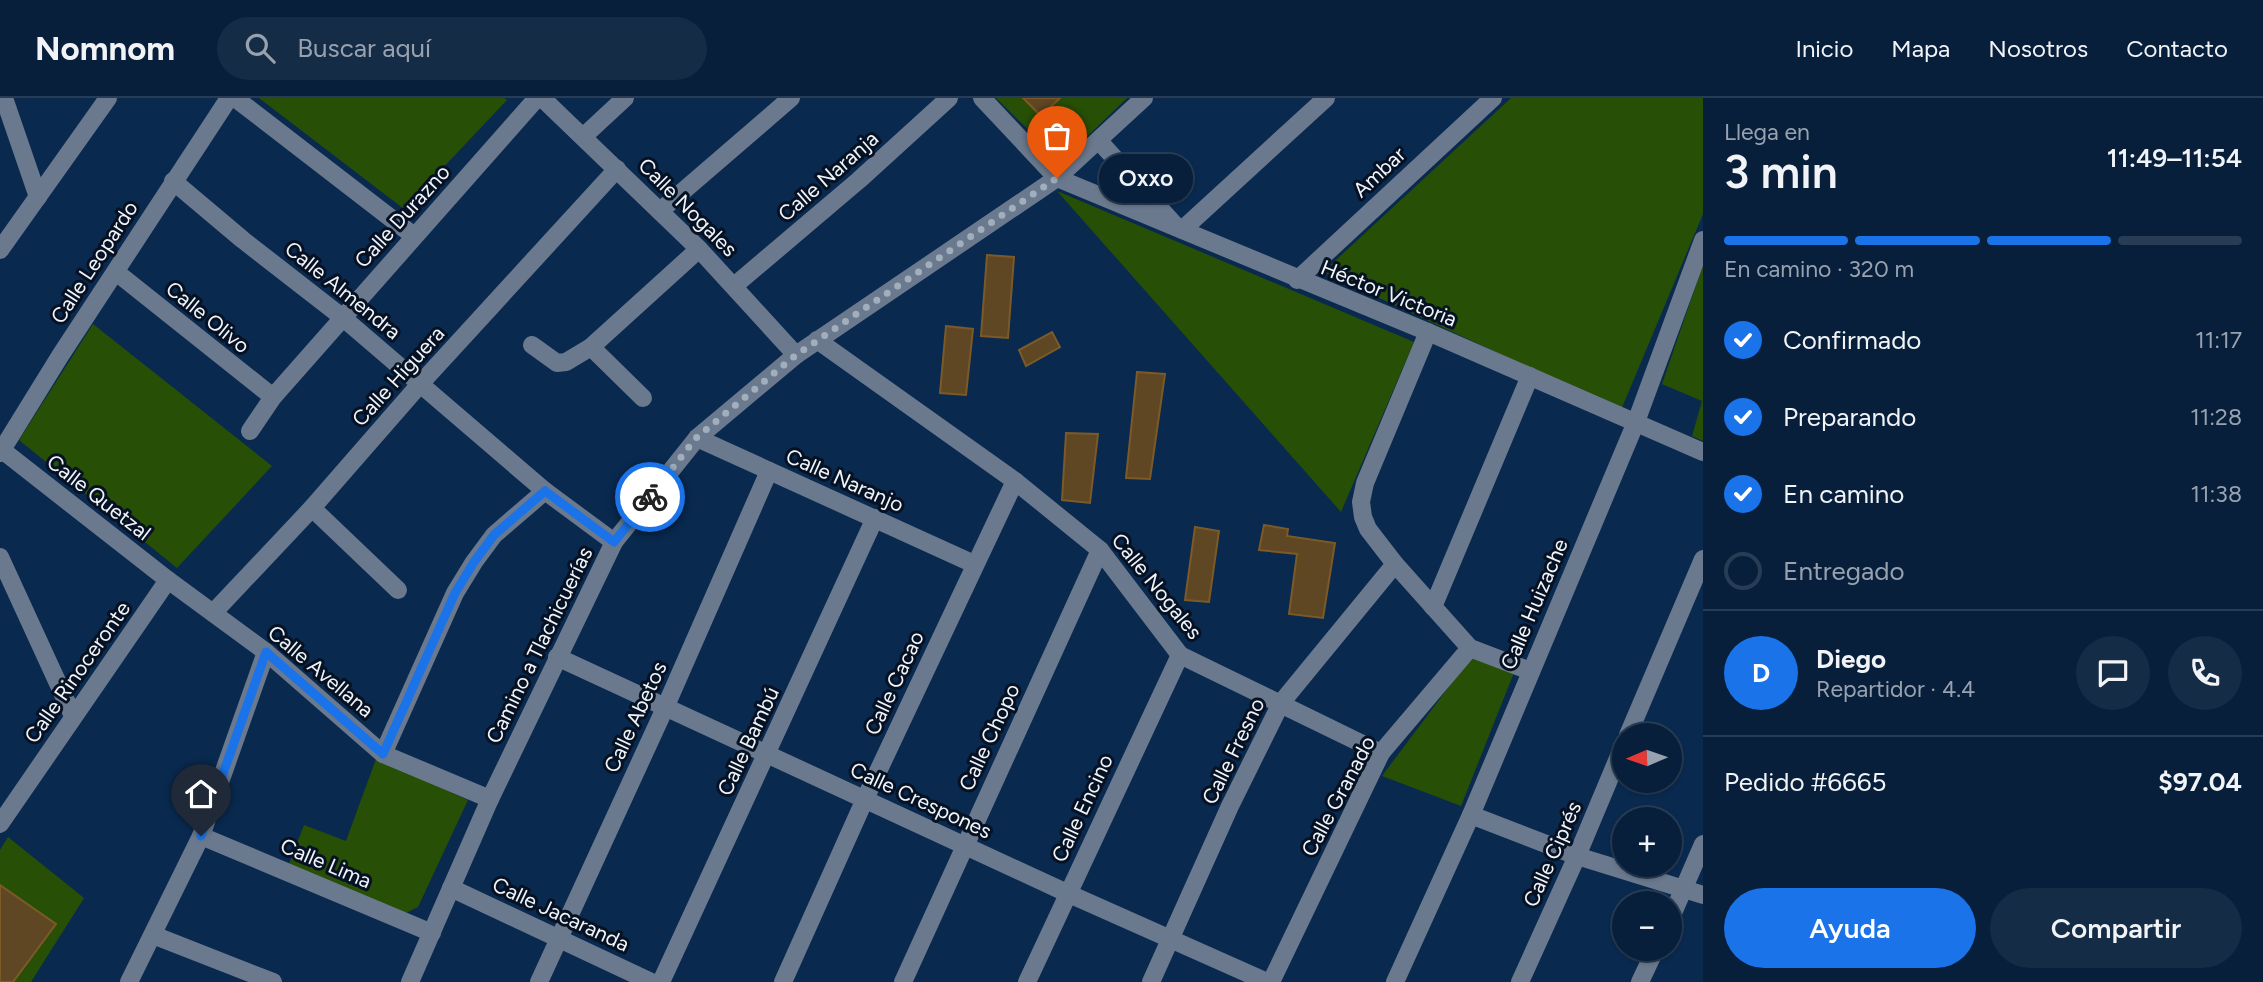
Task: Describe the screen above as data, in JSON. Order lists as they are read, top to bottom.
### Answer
{
  "streets": {
    "street": [
      "Ambar",
      "Calle Naranja",
      "Calle Nogales",
      "Calle Durazno",
      "Calle Leopardo",
      "Calle Almendra",
      "Héctor Victoria",
      "Calle Olivo",
      "Calle Higuera",
      "Calle Naranjo",
      "Calle Quetzal",
      "Calle Huizache",
      "Camino a Tlachicuerías",
      "Calle Avellana",
      "Calle Rinoceronte",
      "Calle Cacao",
      "Calle Abetos",
      "Calle Chopo",
      "Calle Bambú",
      "Calle Fresno",
      "Calle Granado",
      "Calle Crespones",
      "Calle Encino",
      "Calle Ciprés",
      "Calle Lima",
      "Calle Jacaranda"
    ]
  },
  "crossings": [
    ["Ambar", "Héctor Victoria"],
    ["Calle Naranja", "Calle Nogales"],
    ["Calle Nogales", "Calle Durazno"],
    ["Calle Nogales", "Calle Higuera"],
    ["Calle Nogales", "Camino a Tlachicuerías"],
    ["Calle Nogales", "Calle Cacao"],
    ["Calle Nogales", "Calle Chopo"],
    ["Calle Nogales", "Calle Fresno"],
    ["Calle Nogales", "Calle Granado"],
    ["Calle Nogales", "Calle Encino"],
    ["Calle Durazno", "Calle Almendra"],
    ["Calle Durazno", "Calle Olivo"],
    ["Calle Leopardo", "Calle Almendra"],
    ["Calle Leopardo", "Calle Olivo"],
    ["Calle Leopardo", "Calle Quetzal"],
    ["Calle Almendra", "Calle Higuera"],
    ["Calle Almendra", "Camino a Tlachicuerías"],
    ["Héctor Victoria", "Calle Huizache"],
    ["Héctor Victoria", "Camino a Tlachicuerías"],
    ["Calle Higuera", "Calle Avellana"],
    ["Calle Naranjo", "Camino a Tlachicuerías"],
    ["Calle Naranjo", "Calle Cacao"],
    ["Calle Naranjo", "Calle Abetos"],
    ["Calle Naranjo", "Calle Bambú"],
    ["Calle Quetzal", "Calle Avellana"],
    ["Calle Quetzal", "Calle Rinoceronte"],
    ["Camino a Tlachicuerías", "Calle Avellana"],
    ["Camino a Tlachicuerías", "Calle Crespones"],
    ["Camino a Tlachicuerías", "Calle Lima"],
    ["Camino a Tlachicuerías", "Calle Jacaranda"],
    ["Calle Avellana", "Calle Rinoceronte"],
    ["Calle Cacao", "Calle Crespones"],
    ["Calle Abetos", "Calle Crespones"],
    ["Calle Abetos", "Calle Jacaranda"],
    ["Calle Chopo", "Calle Crespones"],
    ["Calle Bambú", "Calle Crespones"],
    ["Calle Fresno", "Calle Crespones"],
    ["Calle Granado", "Calle Crespones"],
    ["Calle Crespones", "Calle Encino"]
  ],
  "places": ["Oxxo"],
  "north": "left",
  "page": {
    "header": "Nomnom",
    "search": "Buscar aquí",
    "nav": [
      "Inicio",
      "Mapa",
      "Nosotros",
      "Contacto"
    ],
    "heading": ["3 min", "Llega en", "11:49–11:54"],
    "panel": [
      "Diego",
      "Repartidor · 4.4",
      "Pedido #6665",
      "$97.04"
    ],
    "bubble": "Oxxo",
    "bar": "En camino · 320 m",
    "list": [
      ["Confirmado", "11:17"],
      ["Preparando", "11:28"],
      ["En camino", "11:38"],
      "Entregado"
    ],
    "round": "D",
    "map_buttons": ["+", "−"],
    "buttons": ["Ayuda", "Compartir"]
  }
}
